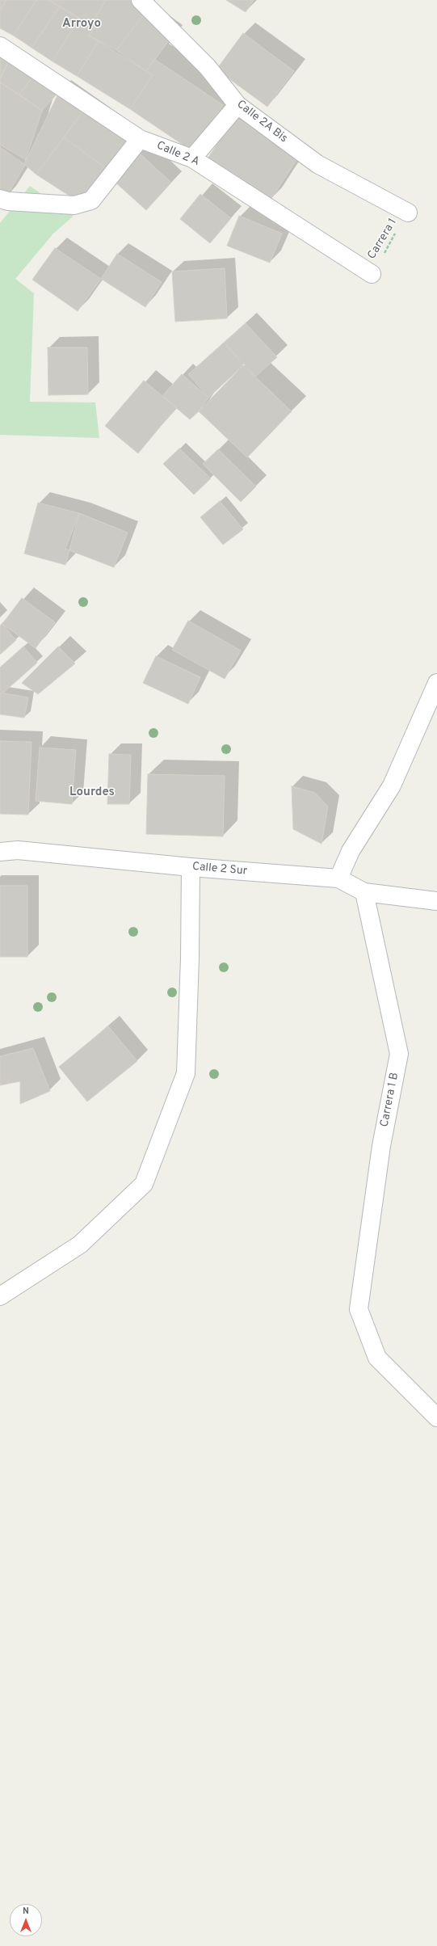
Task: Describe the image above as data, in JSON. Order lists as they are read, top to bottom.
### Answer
{
  "streets": {
    "street": [
      "Calle 2A Bis",
      "Calle 2 A",
      "Calle 2 Sur",
      "Carrera 1 B"
    ],
    "path": ["Carrera 1"]
  },
  "crossings": [
    ["Calle 2A Bis", "Carrera 1"],
    ["Calle 2 A", "Carrera 1"],
    ["Calle 2 Sur", "Carrera 1 B"]
  ],
  "districts": ["Arroyo", "Lourdes"],
  "north": "top"
}
